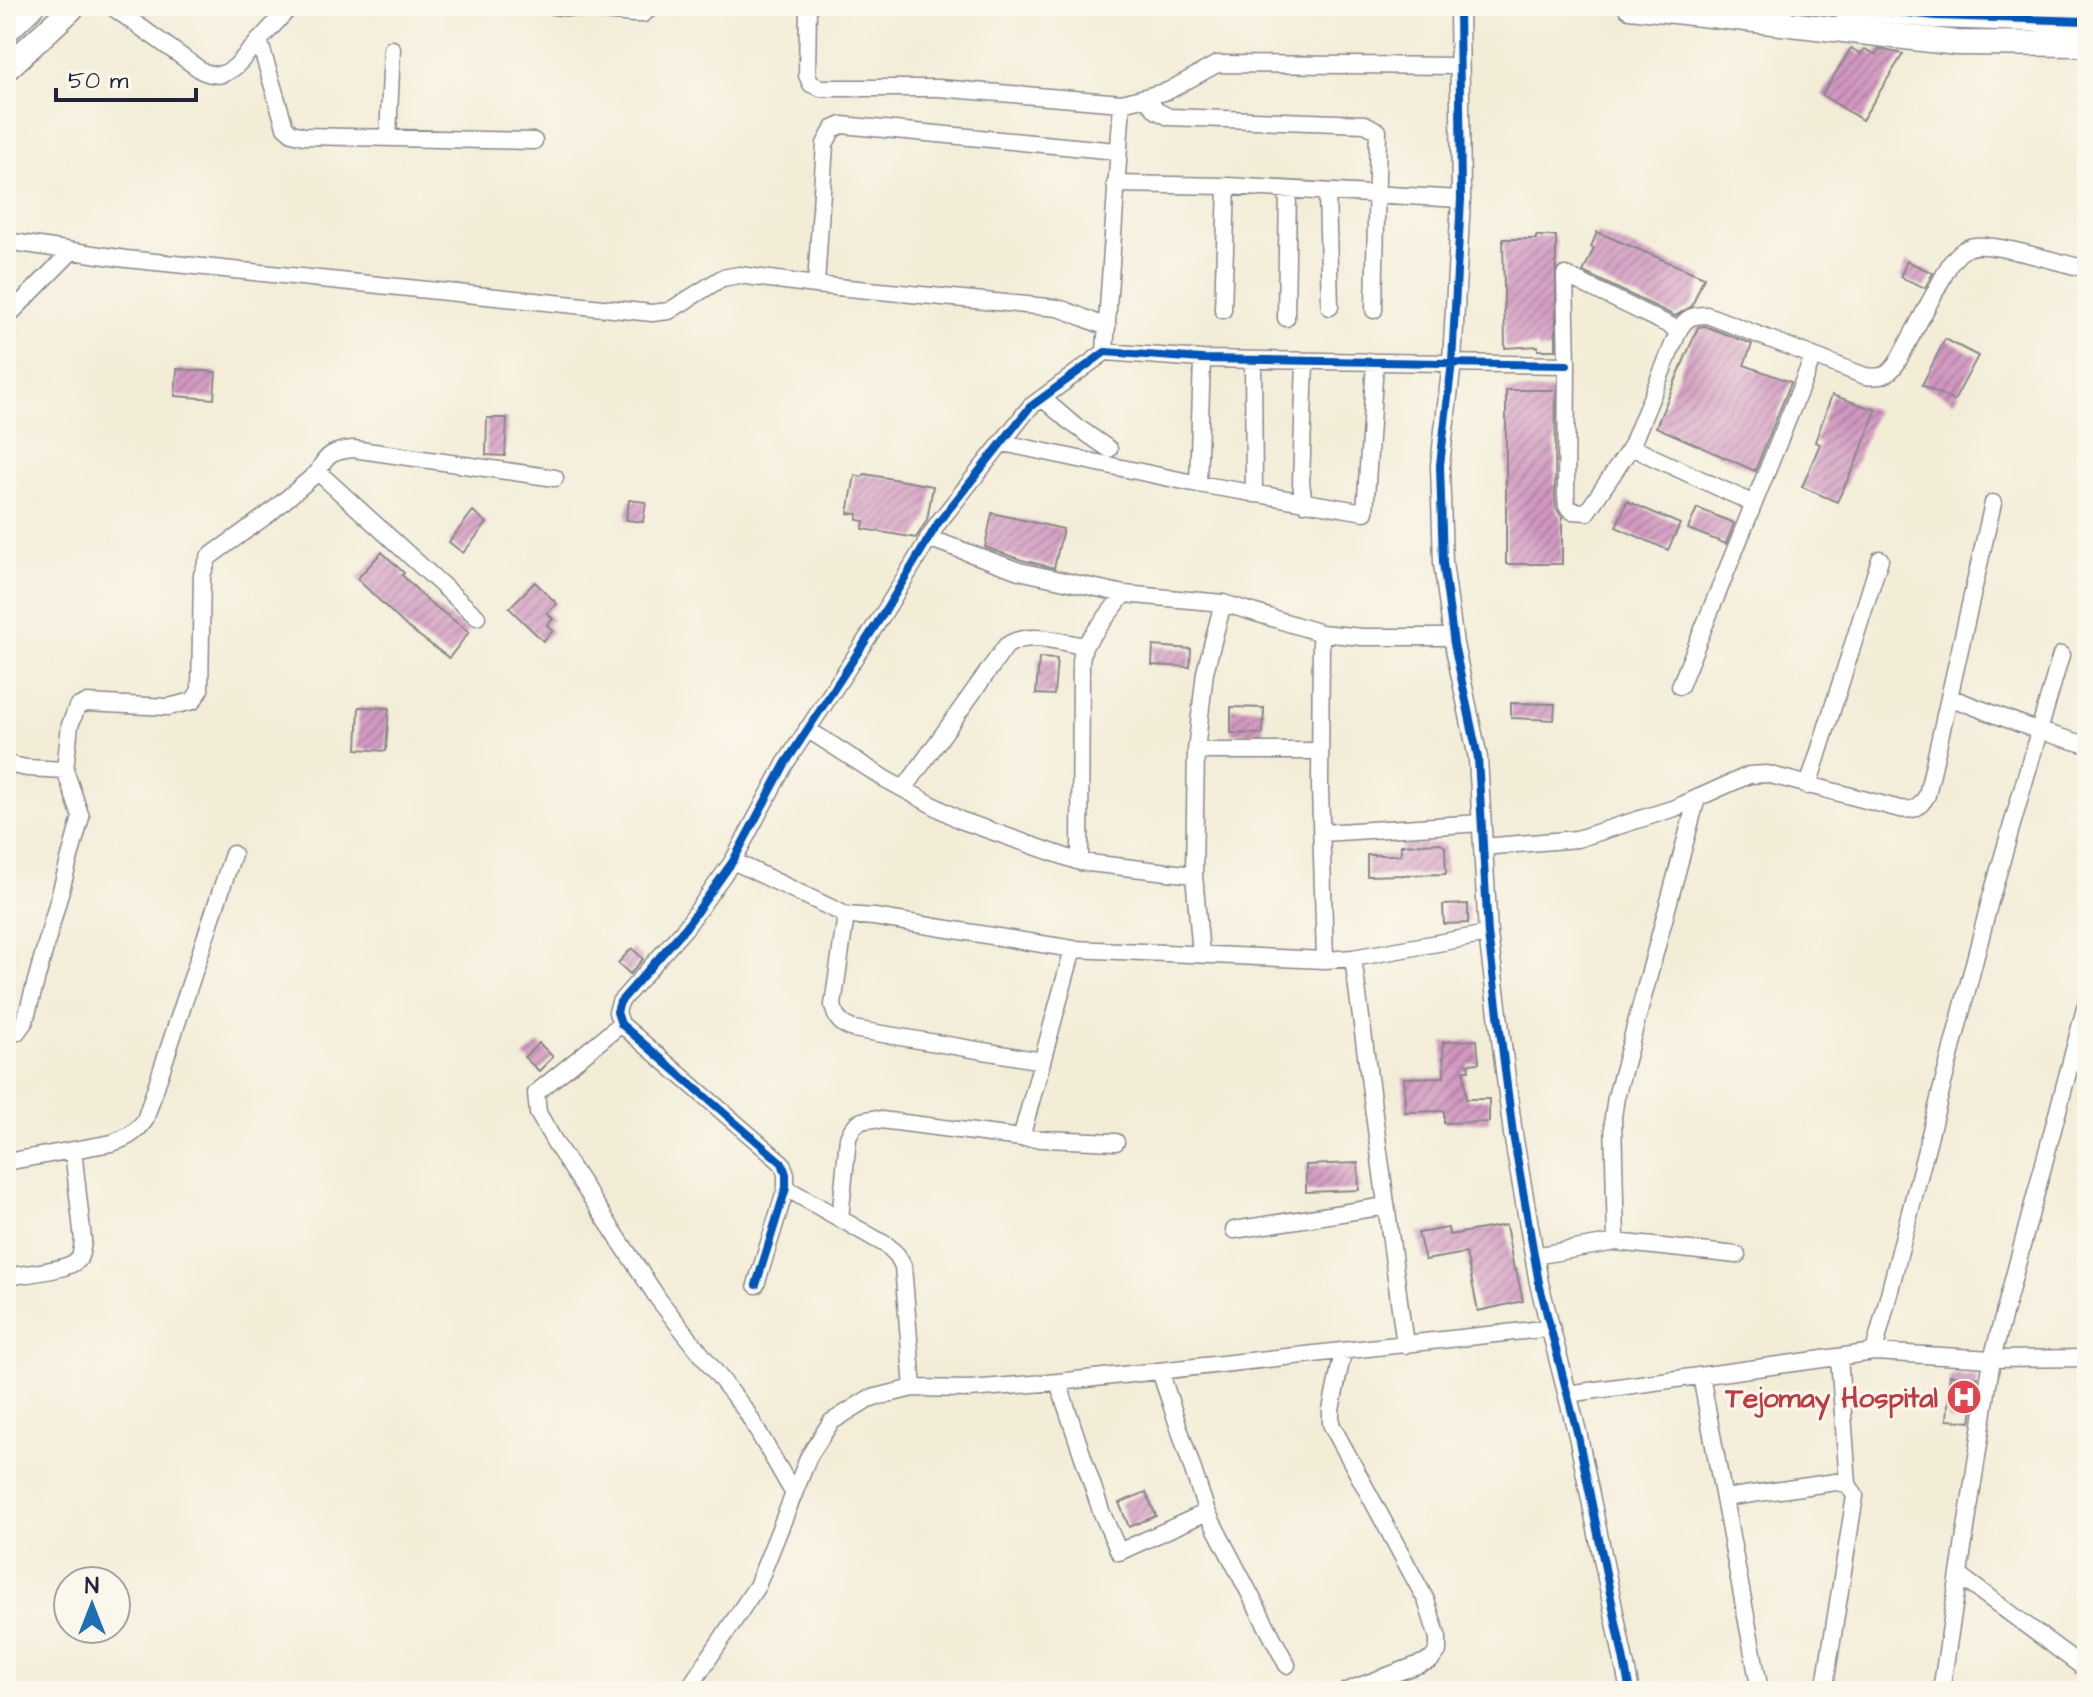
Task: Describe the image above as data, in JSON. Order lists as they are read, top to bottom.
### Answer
{
  "places": {
    "hospital": ["Tejomay Hospital"]
  },
  "scale_bar": "50 m",
  "north": "top"
}
